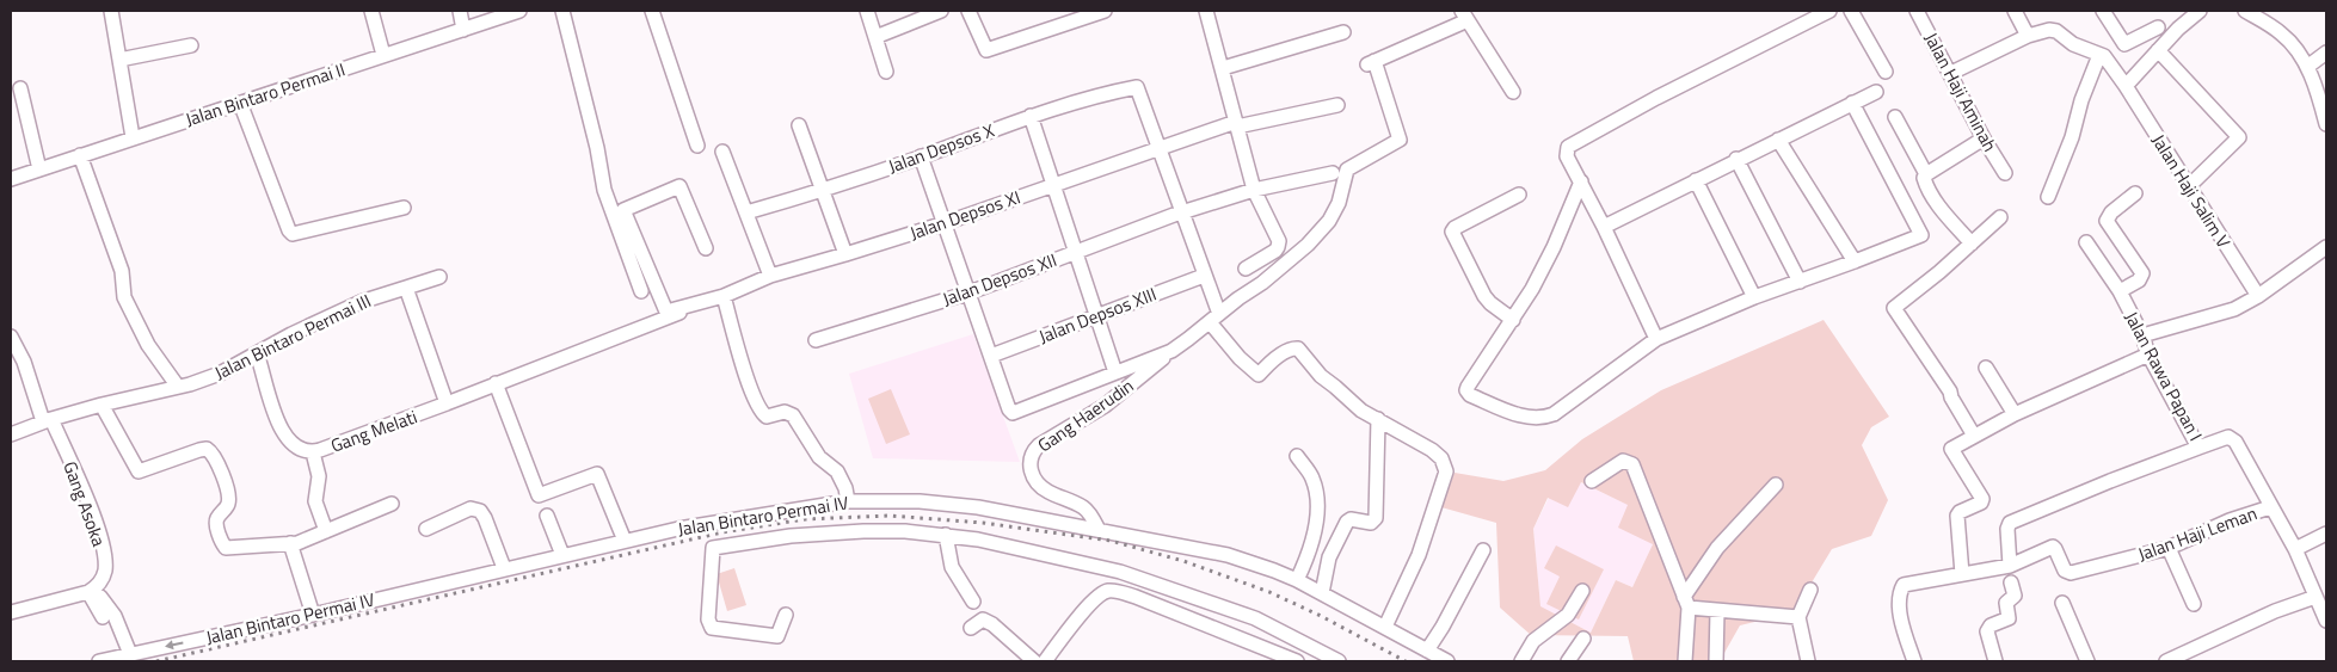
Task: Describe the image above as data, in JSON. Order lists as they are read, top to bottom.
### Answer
{
  "streets": {
    "street": [
      "Jalan Haji Aminah",
      "Jalan Bintaro Permai II",
      "Jalan Depsos X",
      "Jalan Haji Salim V",
      "Jalan Depsos XI",
      "Jalan Depsos XII",
      "Jalan Depsos XIII",
      "Jalan Bintaro Permai III",
      "Jalan Rawa Papan I",
      "Gang Haerudin",
      "Gang Melati",
      "Gang Asoka",
      "Jalan Bintaro Permai IV",
      "Jalan Haji Leman"
    ]
  },
  "crossings": [
    ["Jalan Depsos X", "Jalan Depsos XI"],
    ["Jalan Bintaro Permai III", "Gang Melati"],
    ["Jalan Bintaro Permai III", "Gang Asoka"],
    ["Jalan Rawa Papan I", "Jalan Haji Leman"],
    ["Gang Haerudin", "Jalan Bintaro Permai IV"]
  ]
}
